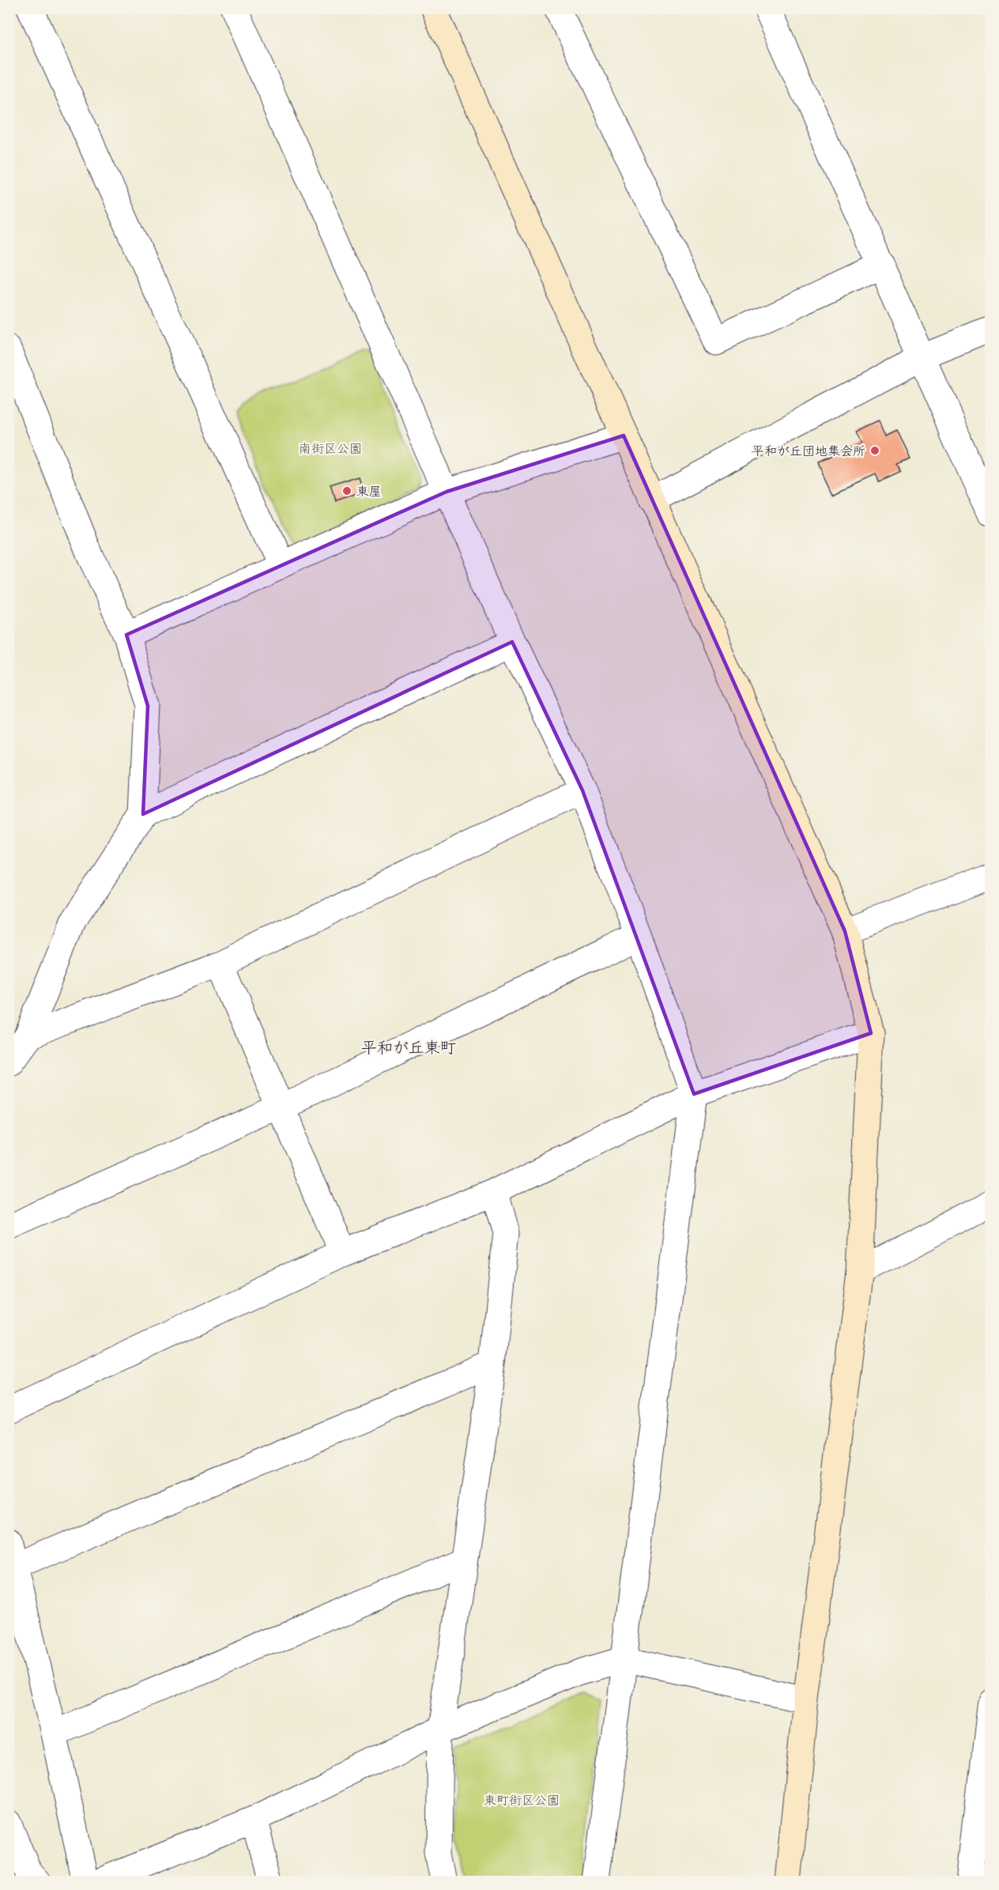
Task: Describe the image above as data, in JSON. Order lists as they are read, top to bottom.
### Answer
{
  "districts": ["平和が丘東町"],
  "parks": ["南街区公園", "東町街区公園"],
  "places": ["平和が丘団地集会所", "東屋"]
}
